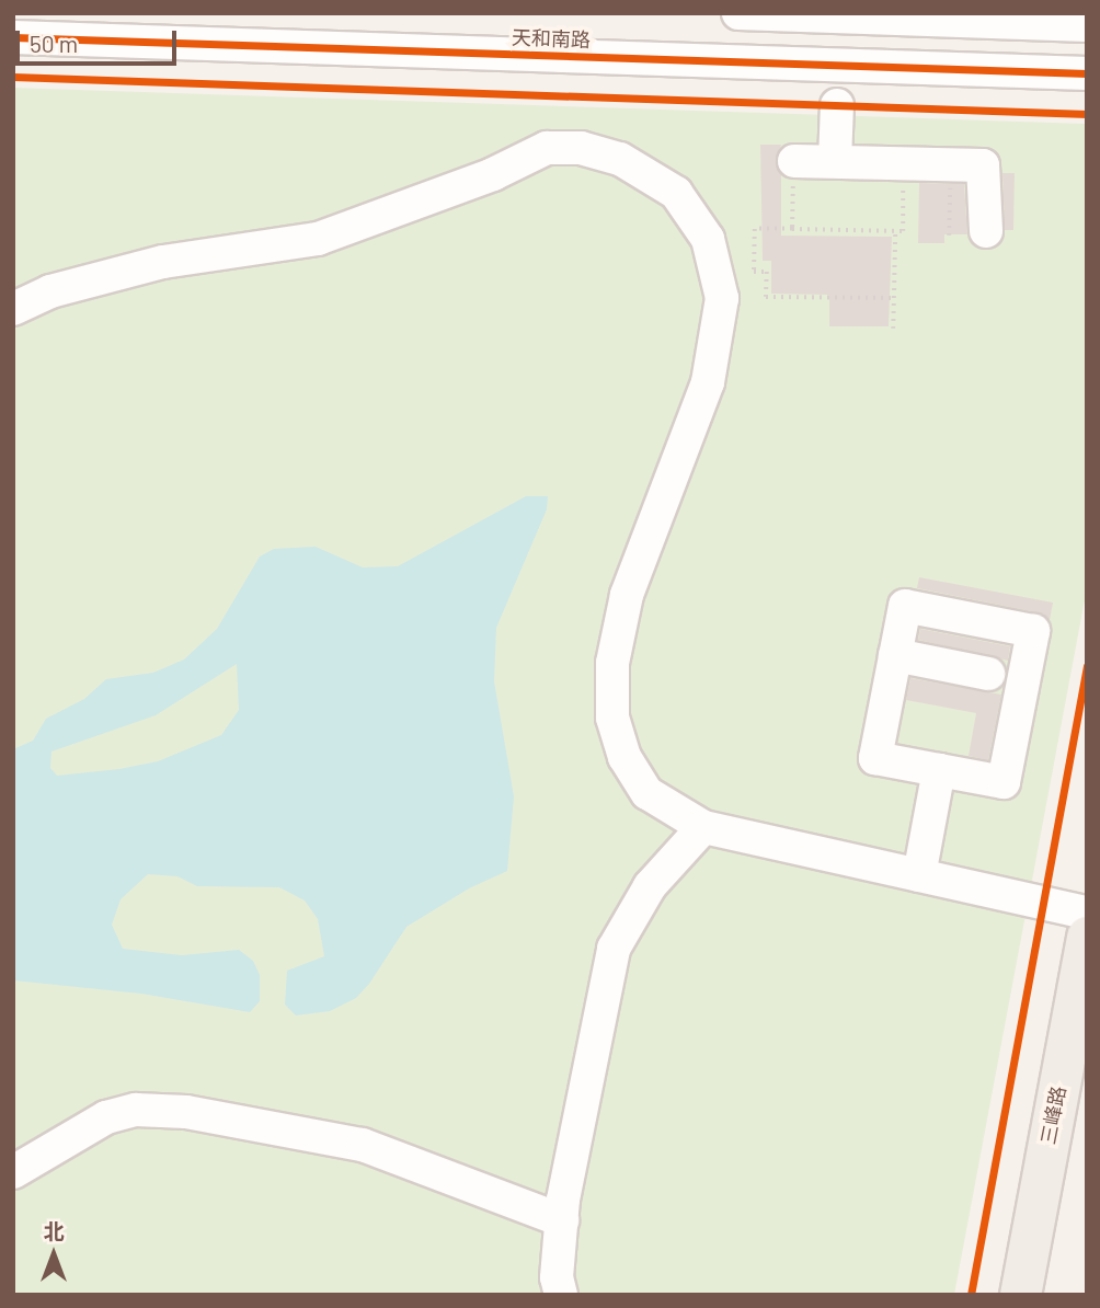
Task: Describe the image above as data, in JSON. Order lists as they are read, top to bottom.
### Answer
{
  "streets": {
    "main road": ["三峰路"],
    "street": ["天和南路"]
  },
  "scale_bar": "50 m",
  "north": "top"
}
